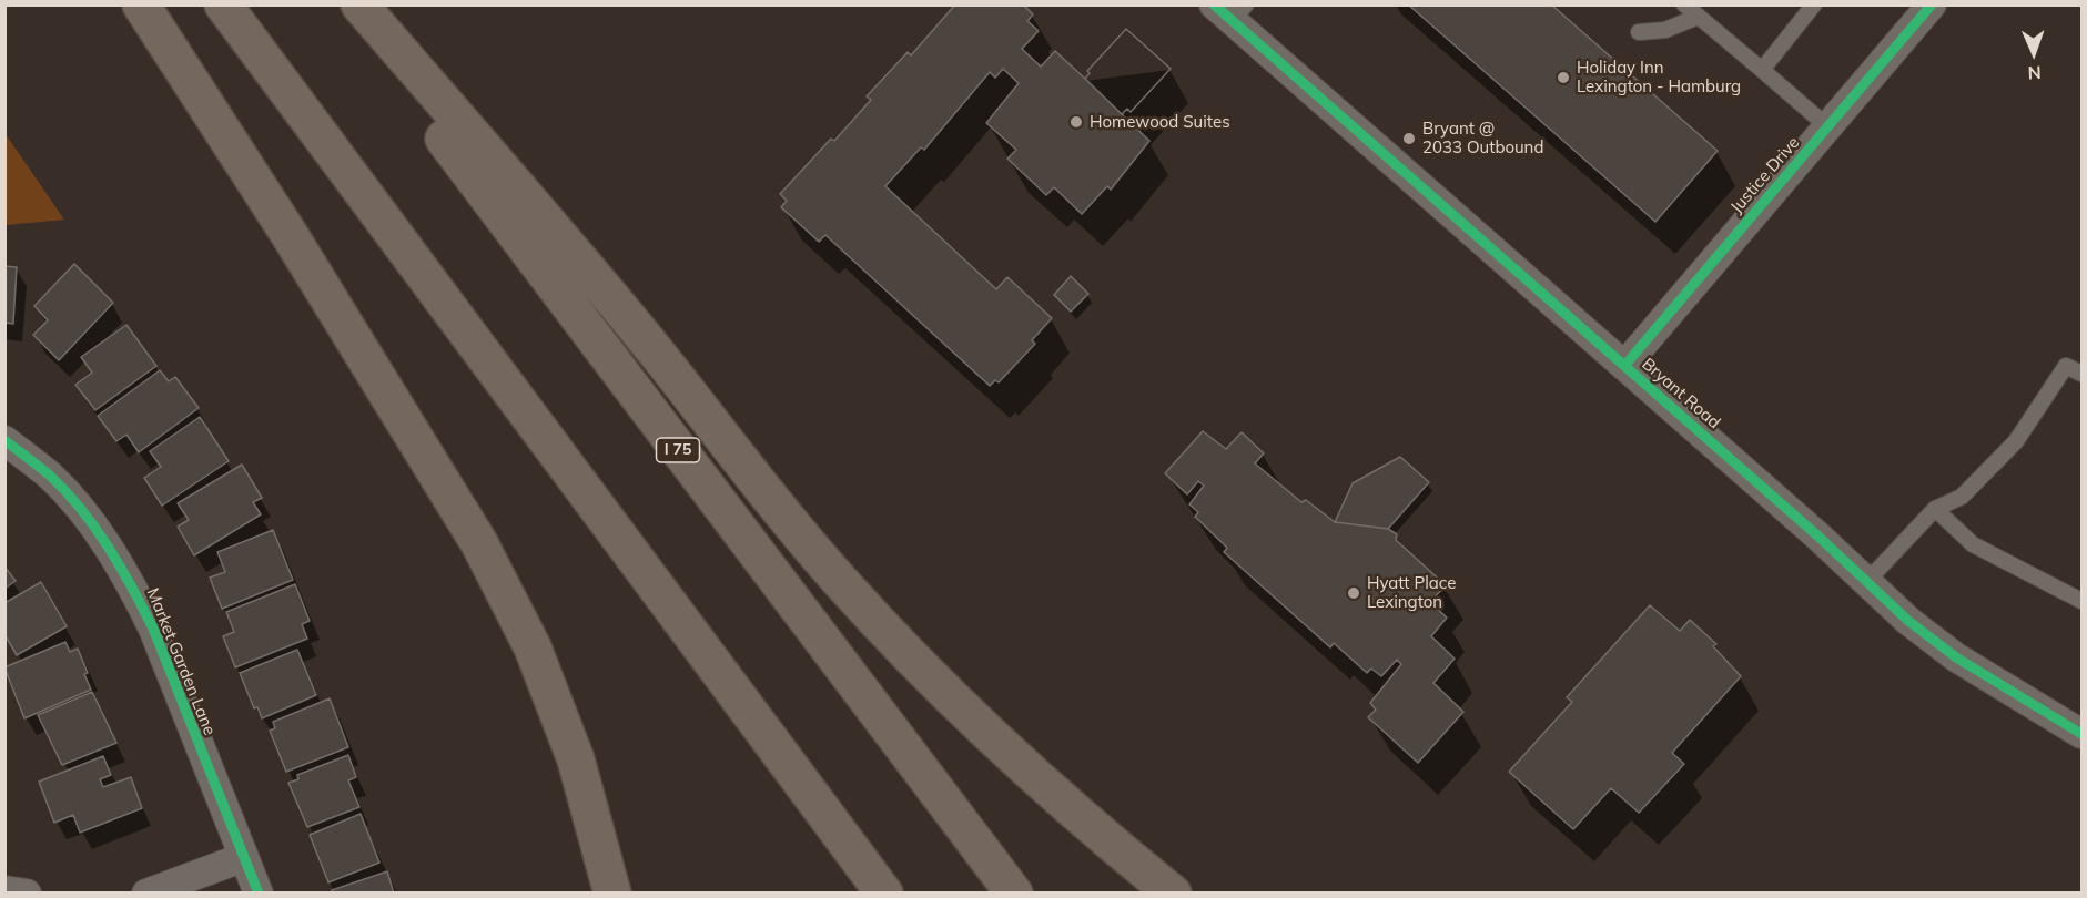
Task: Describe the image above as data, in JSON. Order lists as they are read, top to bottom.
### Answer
{
  "streets": {
    "highway": ["I 75"],
    "street": ["Justice Drive", "Bryant Road", "Market Garden Lane"]
  },
  "crossings": [
    ["Justice Drive", "Bryant Road"]
  ],
  "places": [
    "Holiday Inn Lexington - Hamburg",
    "Homewood Suites",
    "Bryant @ 2033 Outbound",
    "Hyatt Place Lexington"
  ],
  "north": "bottom"
}
